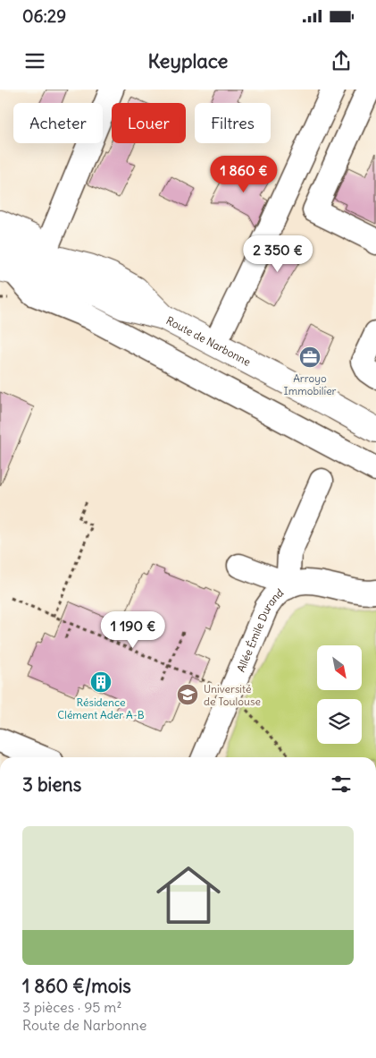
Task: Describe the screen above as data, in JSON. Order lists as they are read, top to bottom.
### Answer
{
  "streets": {
    "main road": ["Route de Narbonne"],
    "street": ["Allée Émile Durand"]
  },
  "places": {
    "office": ["Arroyo Immobilier"],
    "building": ["Résidence Clément Ader A-B"],
    "school or university": ["Université de Toulouse"]
  },
  "north": "bottom right",
  "page": {
    "status": "06:29",
    "header": "Keyplace",
    "chip": ["Acheter", "Louer", "Filtres"],
    "price": ["1 860 €", "2 350 €", "1 190 €"],
    "heading": "3 biens",
    "list": [
      {
        "name": "1 860 €/mois",
        "note": "3 pièces · 95 m² · Route de Narbonne"
      }
    ]
  }
}
